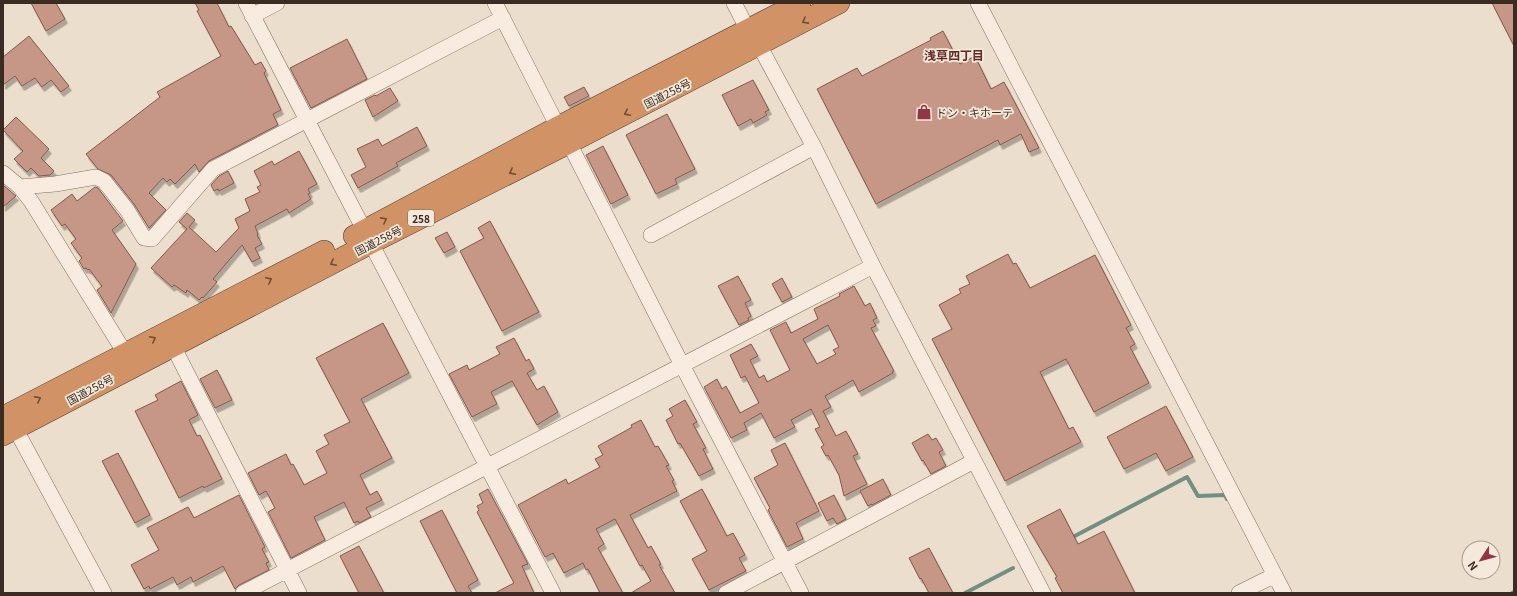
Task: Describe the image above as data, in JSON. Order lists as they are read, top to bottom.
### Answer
{
  "streets": {
    "highway": ["国道258号", "258"]
  },
  "districts": ["浅草四丁目"],
  "places": {
    "shop": ["ドン・キホーテ"]
  },
  "north": "bottom left"
}
